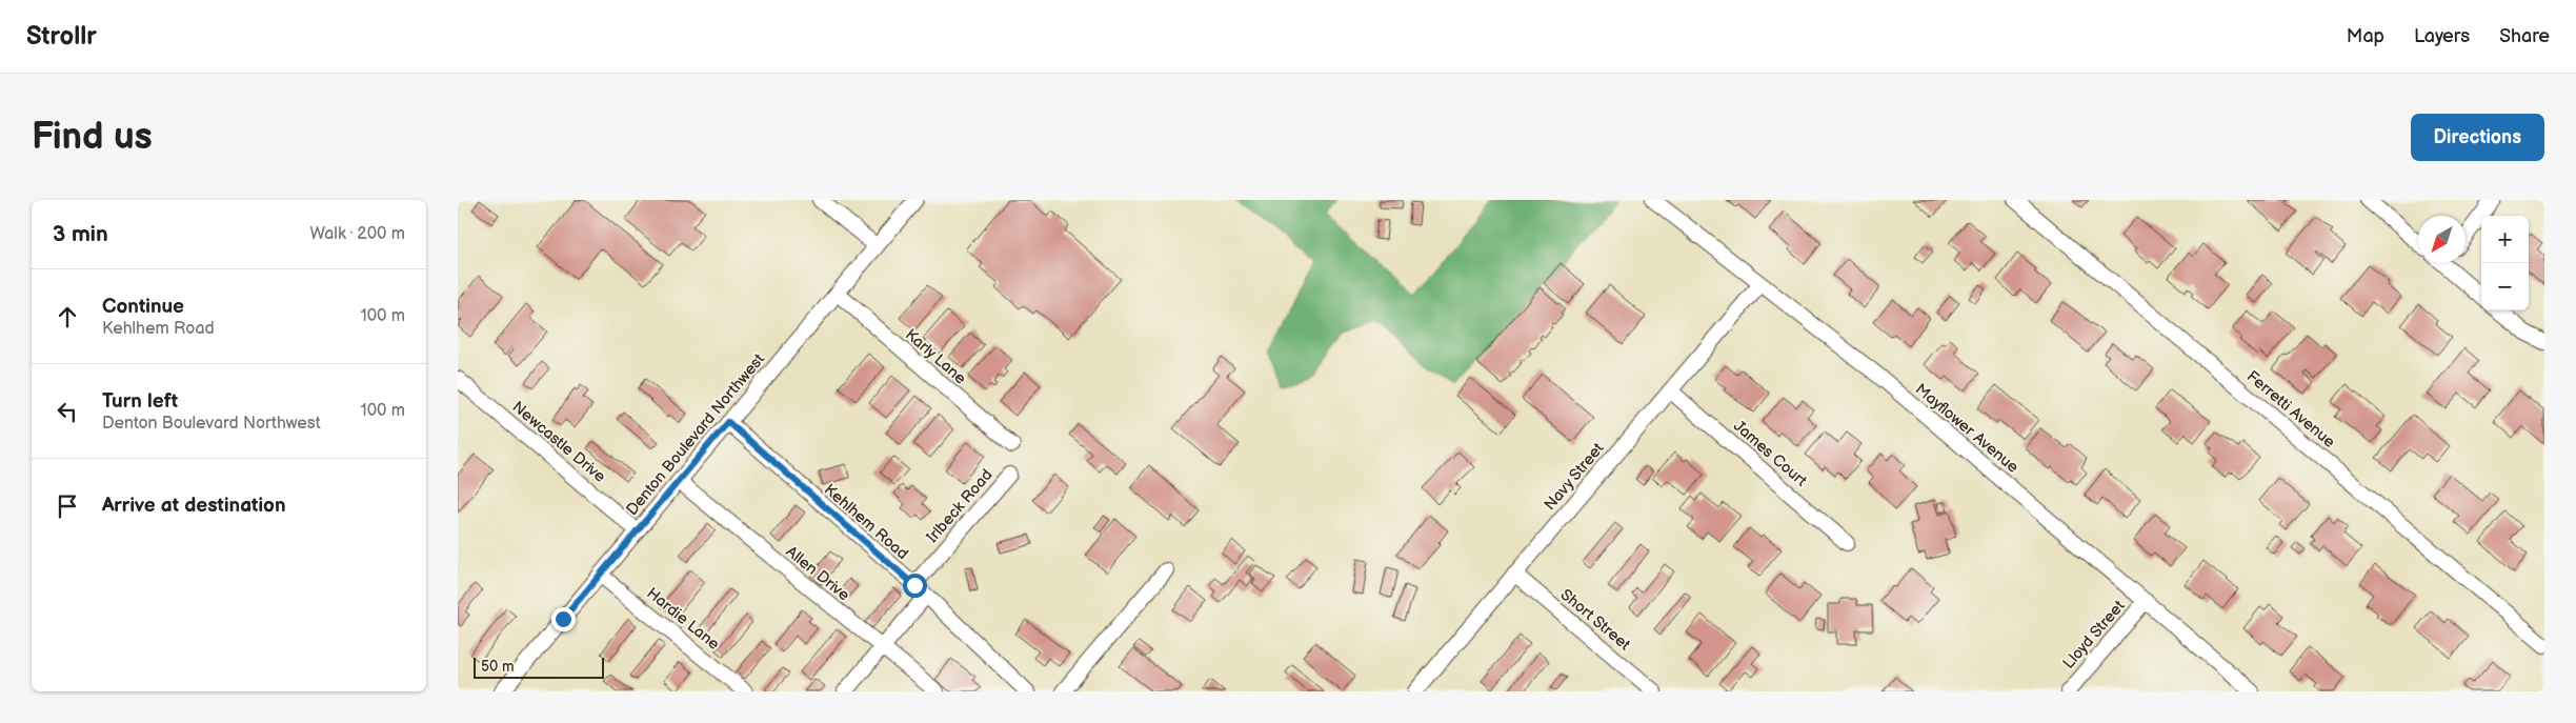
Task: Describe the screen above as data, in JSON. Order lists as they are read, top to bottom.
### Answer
{
  "streets": {
    "street": [
      "Karly Lane",
      "Ferretti Avenue",
      "Mayflower Avenue",
      "Denton Boulevard Northwest",
      "Newcastle Drive",
      "James Court",
      "Navy Street",
      "Irlbeck Road",
      "Kehlhem Road",
      "Allen Drive",
      "Hardie Lane",
      "Short Street",
      "Lloyd Street"
    ]
  },
  "crossings": [
    ["Karly Lane", "Denton Boulevard Northwest"],
    ["Mayflower Avenue", "Navy Street"],
    ["Mayflower Avenue", "Lloyd Street"],
    ["Denton Boulevard Northwest", "Newcastle Drive"],
    ["Denton Boulevard Northwest", "Kehlhem Road"],
    ["Denton Boulevard Northwest", "Allen Drive"],
    ["Denton Boulevard Northwest", "Hardie Lane"],
    ["James Court", "Navy Street"],
    ["Navy Street", "Short Street"],
    ["Irlbeck Road", "Kehlhem Road"]
  ],
  "scale_bar": "50 m",
  "north": "bottom left",
  "page": {
    "header": "Strollr",
    "nav": ["Map", "Layers", "Share"],
    "buttons": "Directions",
    "title": "Find us",
    "heading": ["3 min", "Walk · 200 m"],
    "map_buttons": ["+", "−"],
    "list": [
      ["Continue", "Kehlhem Road", "100 m"],
      ["Turn left", "Denton Boulevard Northwest", "100 m"],
      "Arrive at destination"
    ],
    "scale": "50 m"
  }
}
